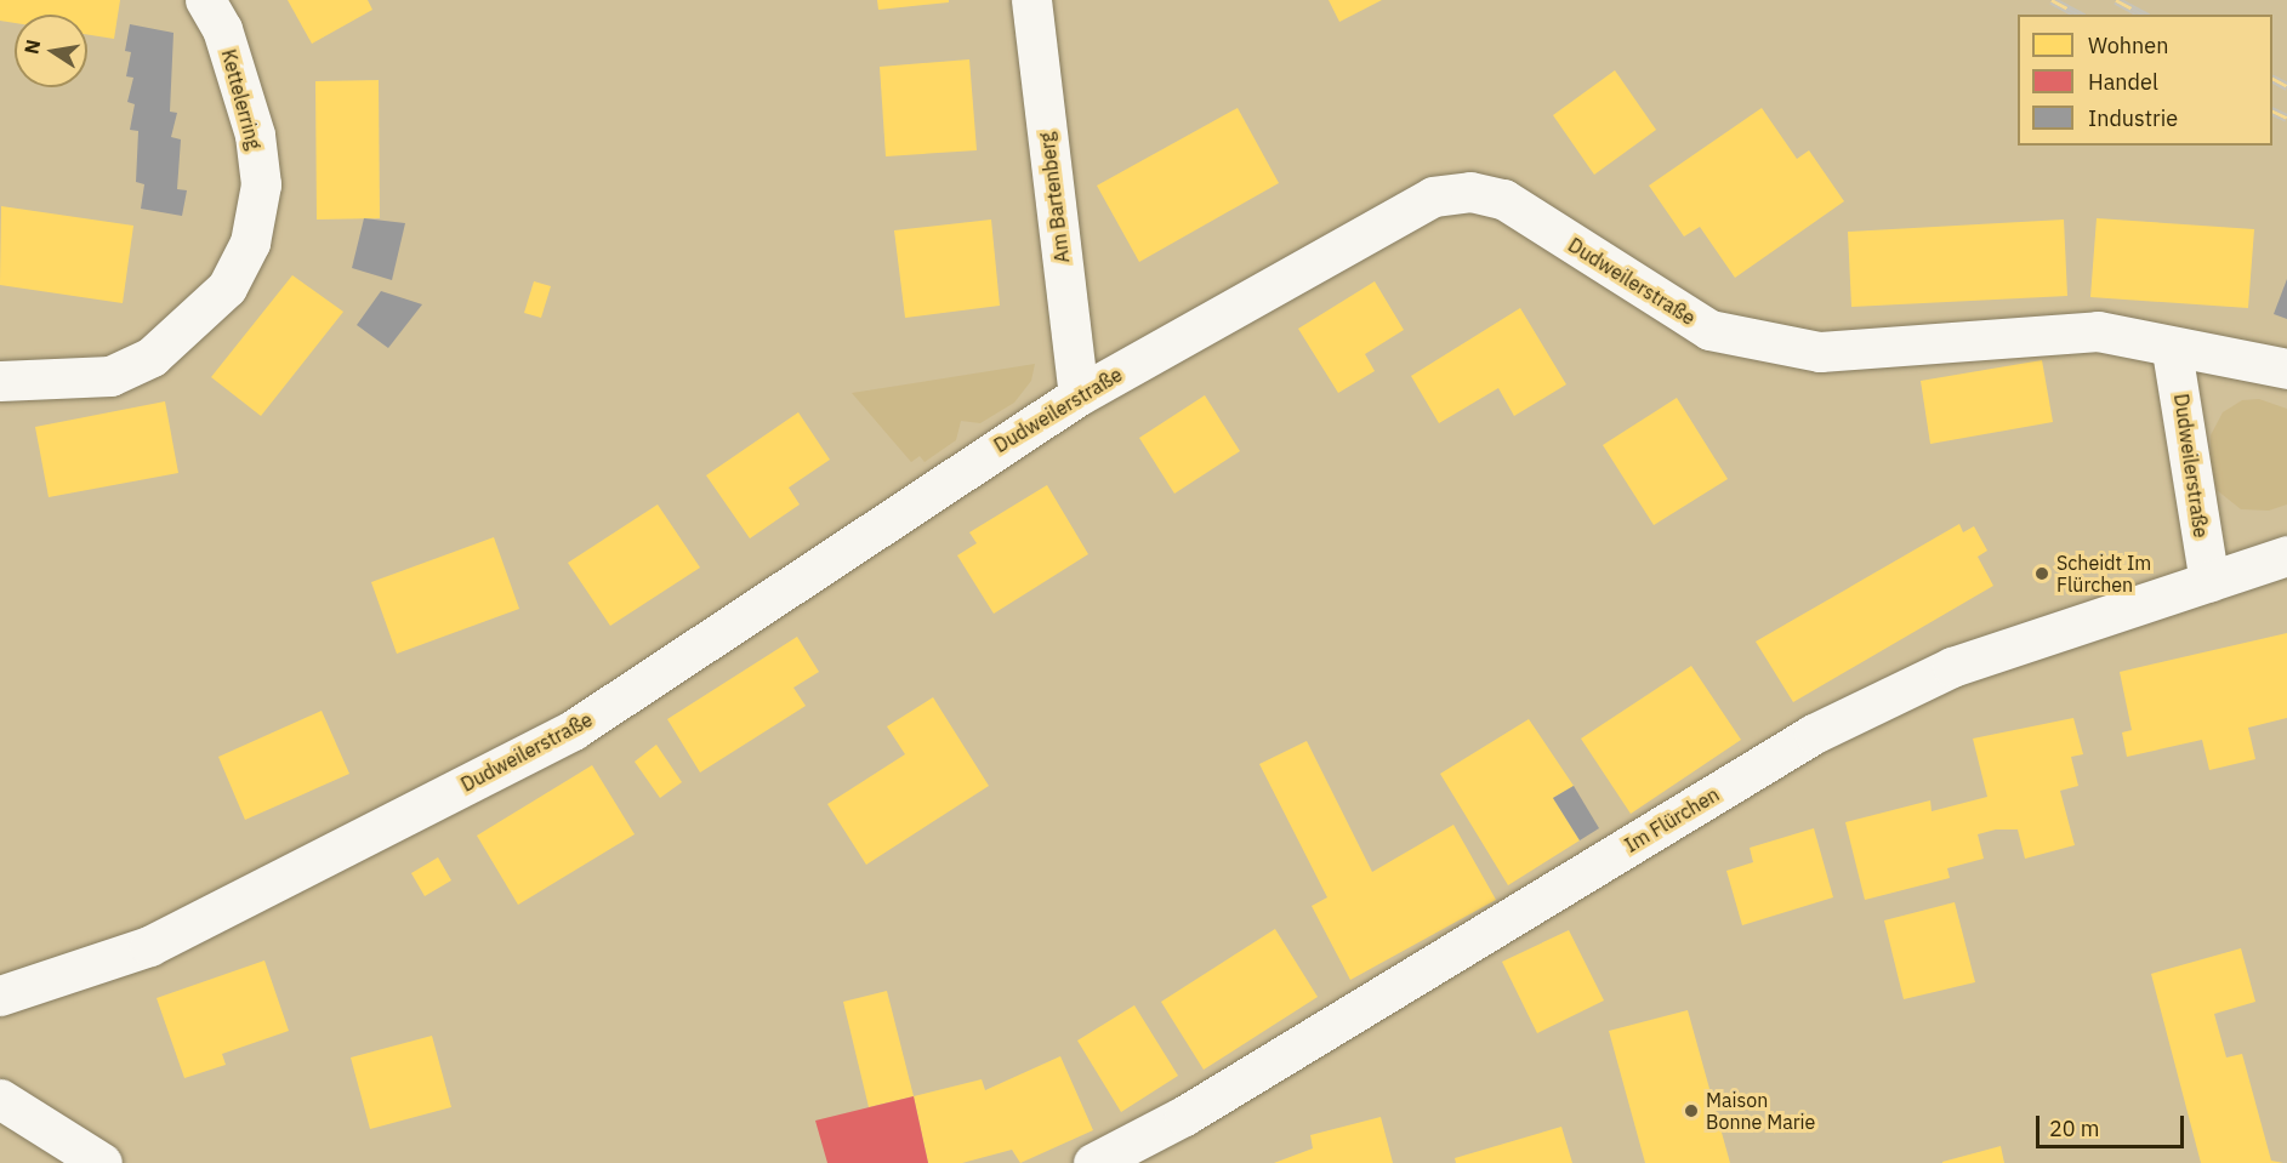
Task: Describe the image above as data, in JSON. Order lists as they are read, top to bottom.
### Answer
{
  "streets": {
    "street": [
      "Kettelerring",
      "Am Bartenberg",
      "Dudweilerstraße",
      "Im Flürchen"
    ]
  },
  "crossings": [
    ["Am Bartenberg", "Dudweilerstraße"],
    ["Dudweilerstraße", "Im Flürchen"]
  ],
  "places": ["Scheidt Im Flürchen", "Maison Bonne Marie"],
  "legend": ["Wohnen", "Handel", "Industrie"],
  "scale_bar": "20 m",
  "north": "left"
}
